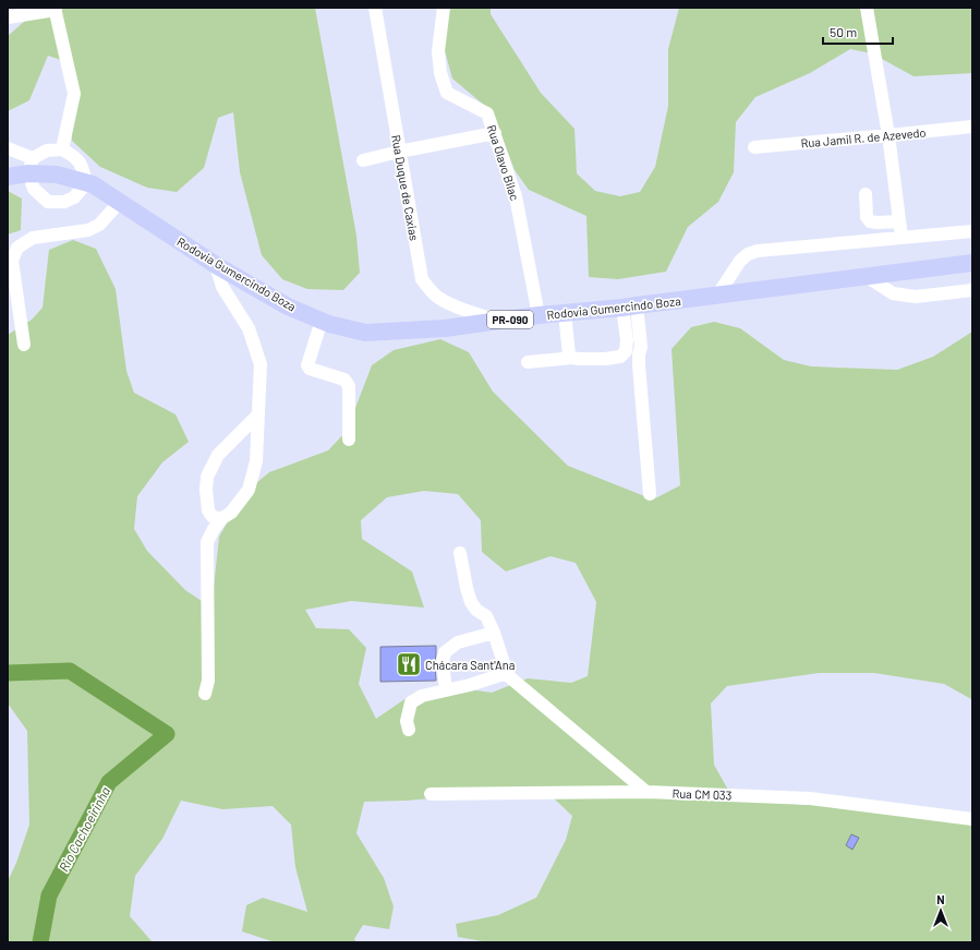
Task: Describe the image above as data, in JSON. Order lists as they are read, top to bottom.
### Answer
{
  "streets": {
    "main road": ["Rodovia Gumercindo Boza", "PR-090"],
    "street": [
      "Rua Jamil R. de Azevedo",
      "Rua Olavo Bilac",
      "Rua Duque de Caxias",
      "Rua CM 033"
    ]
  },
  "crossings": [
    ["Rua Olavo Bilac", "Rodovia Gumercindo Boza"],
    ["Rua Duque de Caxias", "Rodovia Gumercindo Boza"]
  ],
  "water": ["Rio Cachoeirinha"],
  "places": {
    "restaurant": ["Chácara Sant'Ana"]
  },
  "scale_bar": "50 m",
  "north": "top"
}
